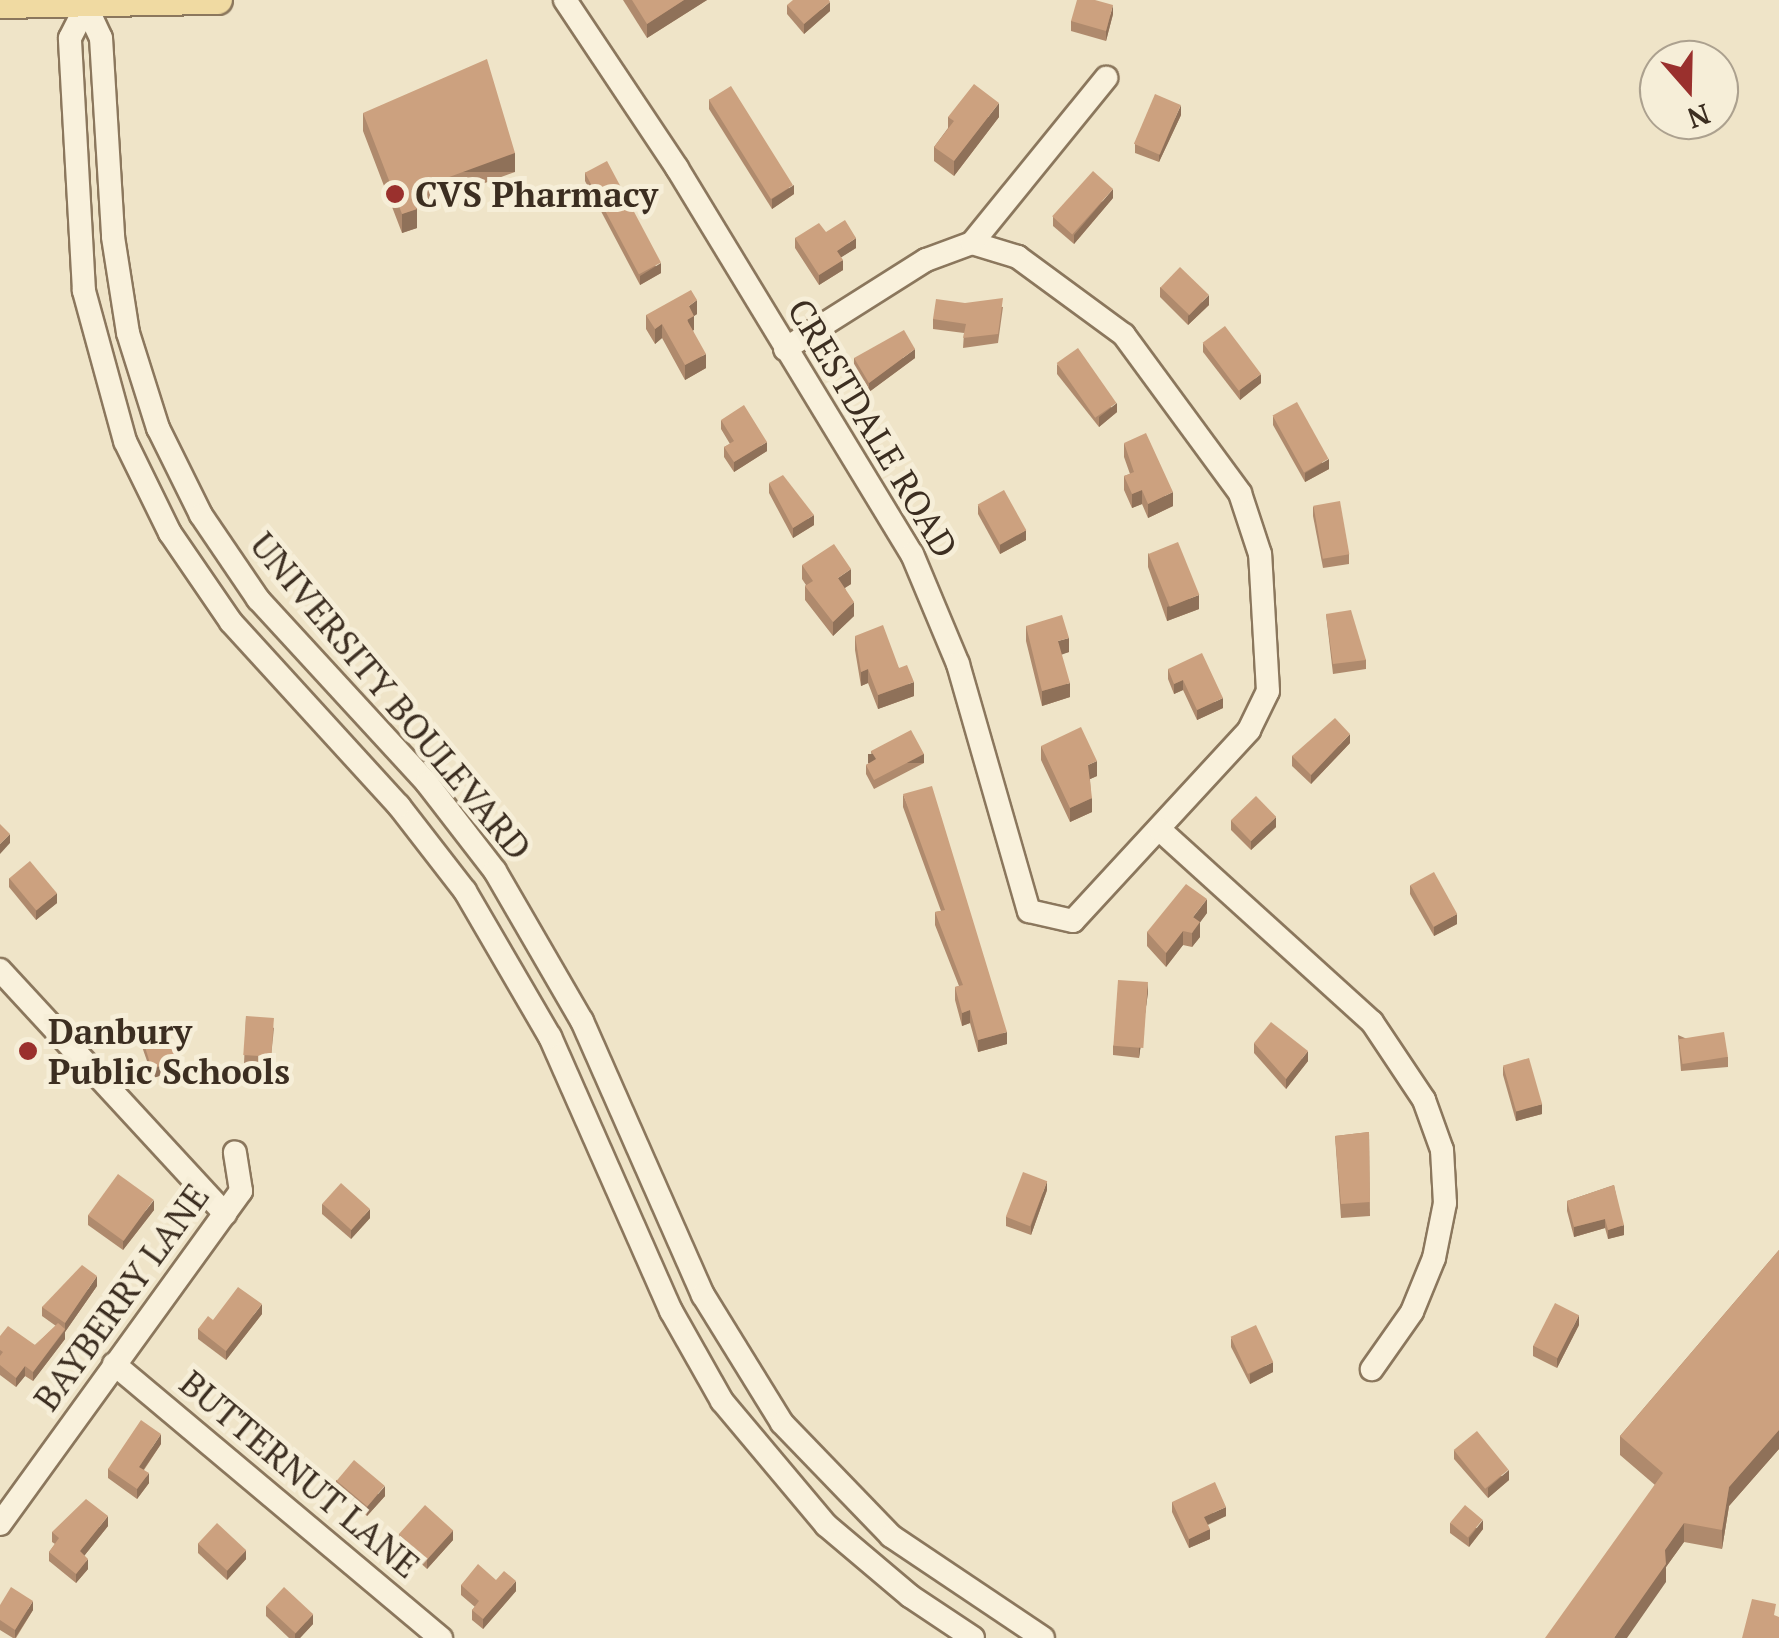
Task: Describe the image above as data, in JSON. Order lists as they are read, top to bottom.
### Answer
{
  "streets": {
    "street": [
      "CRESTDALE ROAD",
      "UNIVERSITY BOULEVARD",
      "BAYBERRY LANE",
      "BUTTERNUT LANE"
    ]
  },
  "crossings": [
    ["BAYBERRY LANE", "BUTTERNUT LANE"]
  ],
  "places": ["CVS Pharmacy", "Danbury Public Schools"],
  "north": "bottom"
}
